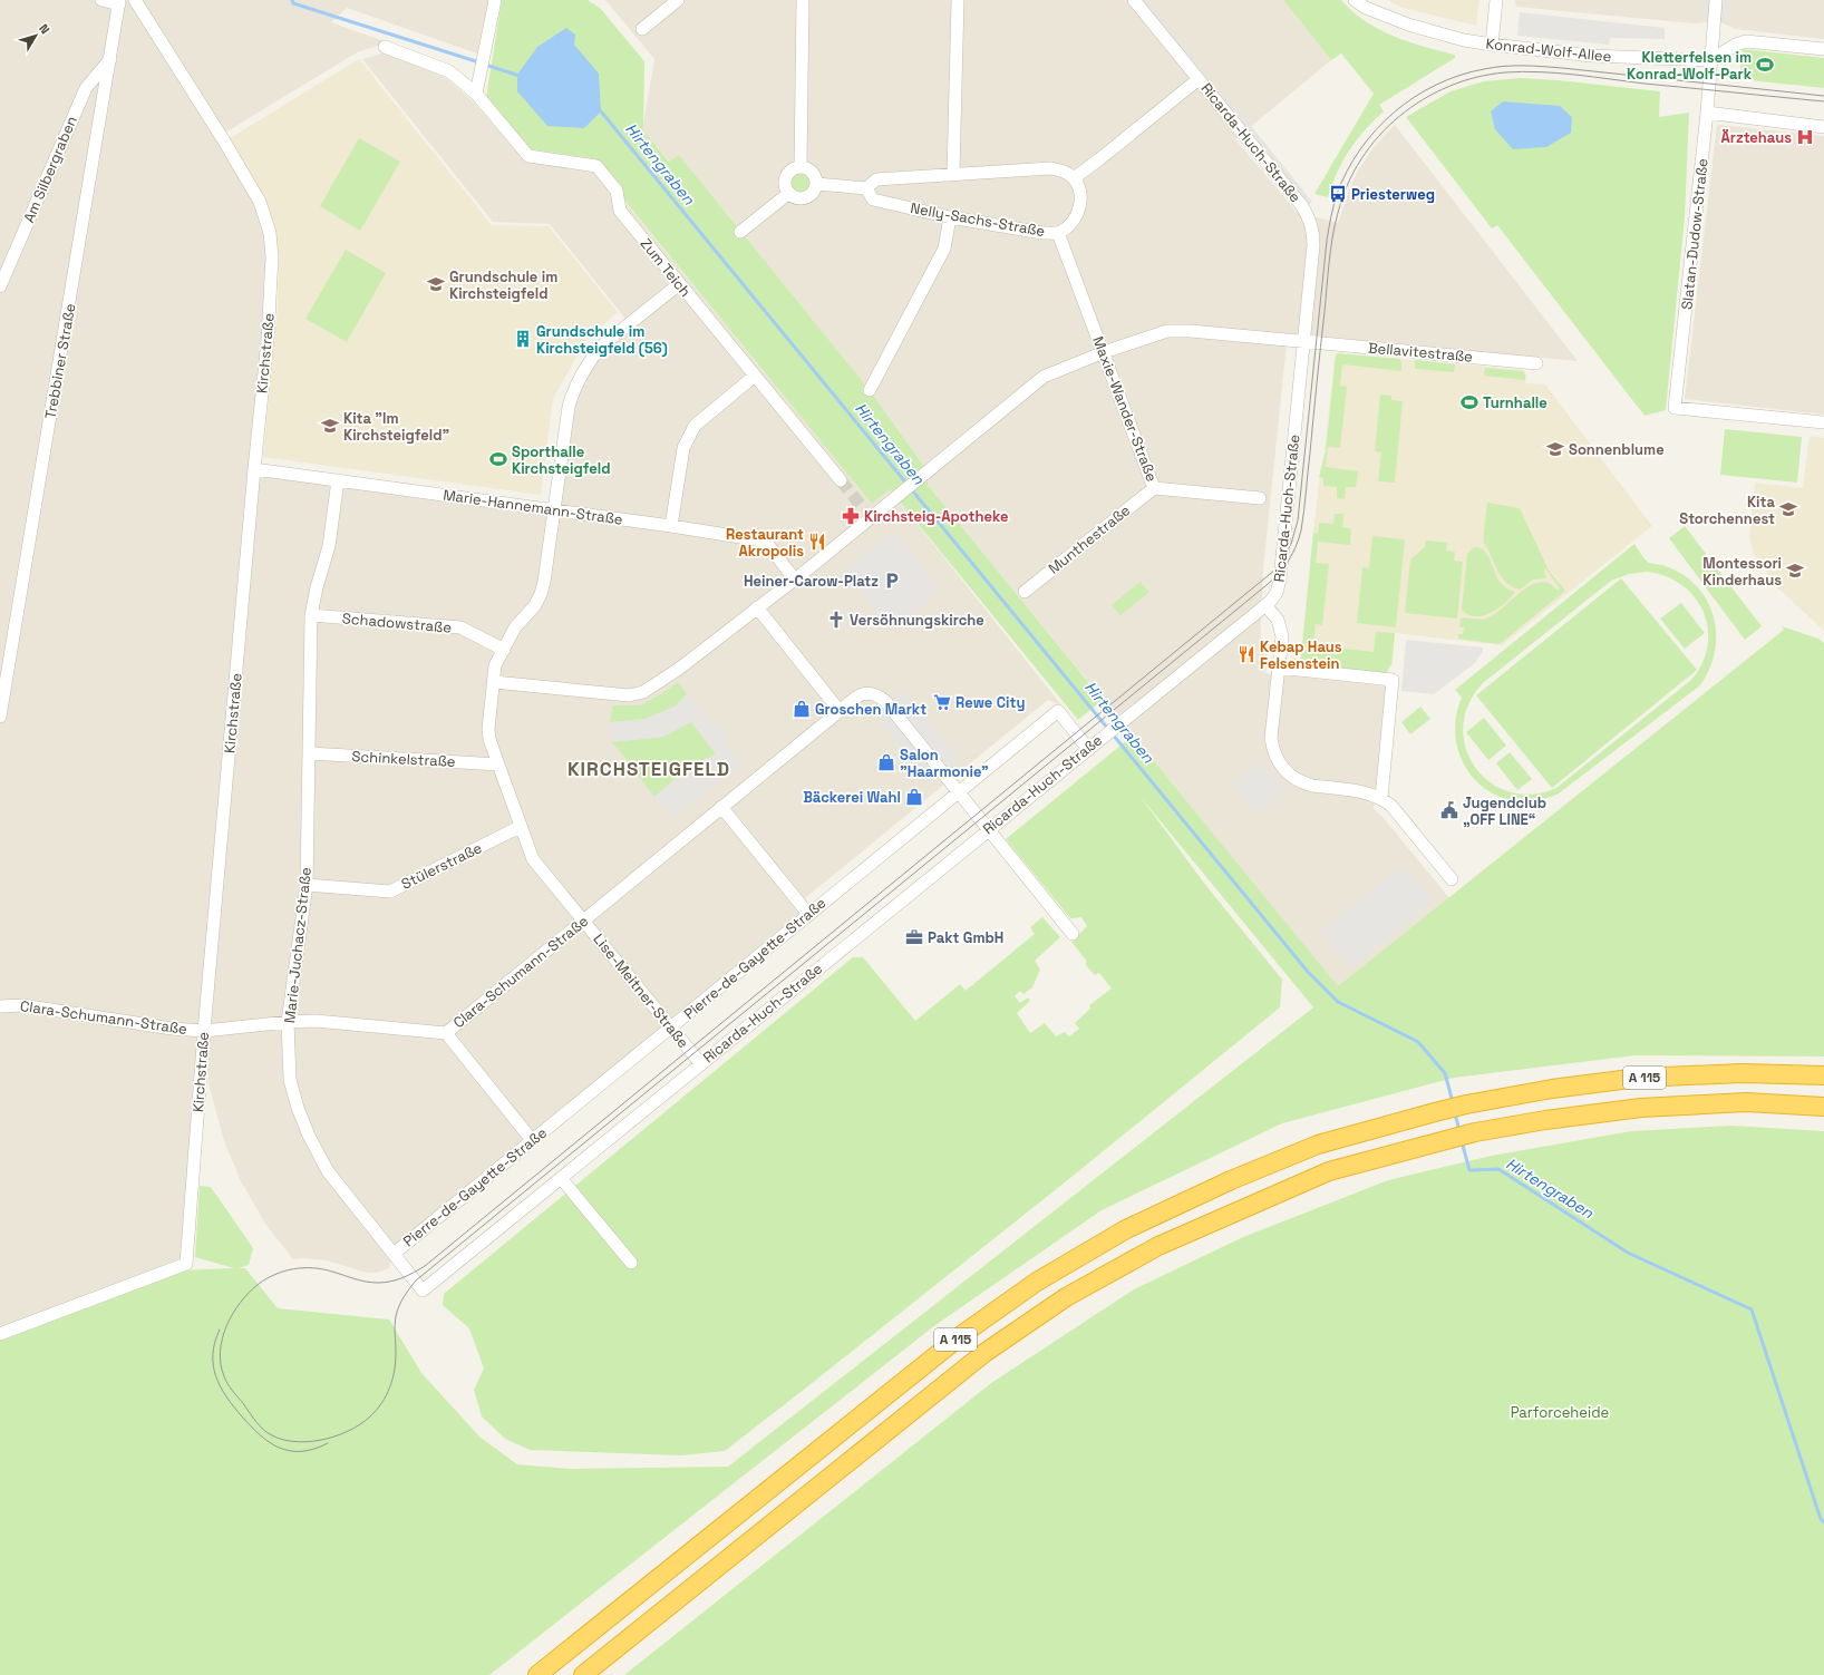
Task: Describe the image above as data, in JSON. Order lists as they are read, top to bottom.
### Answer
{
  "streets": {
    "highway": ["A 115"],
    "street": [
      "Konrad-Wolf-Allee",
      "Ricarda-Huch-Straße",
      "Am Silbergraben",
      "Nelly-Sachs-Straße",
      "Slatan-Dudow-Straße",
      "Zum Teich",
      "Bellavitestraße",
      "Kirchstraße",
      "Trebbiner Straße",
      "Maxie-Wander-Straße",
      "Marie-Hannemann-Straße",
      "Munthestraße",
      "Schadowstraße",
      "Schinkelstraße",
      "Stülerstraße",
      "Marie-Juchacz-Straße",
      "Pierre-de-Gayette-Straße",
      "Clara-Schumann-Straße",
      "Lise-Meitner-Straße"
    ]
  },
  "crossings": [
    ["Konrad-Wolf-Allee", "Slatan-Dudow-Straße"],
    ["Ricarda-Huch-Straße", "Bellavitestraße"],
    ["Ricarda-Huch-Straße", "Marie-Juchacz-Straße"],
    ["Ricarda-Huch-Straße", "Pierre-de-Gayette-Straße"],
    ["Ricarda-Huch-Straße", "Lise-Meitner-Straße"],
    ["Am Silbergraben", "Trebbiner Straße"],
    ["Nelly-Sachs-Straße", "Maxie-Wander-Straße"],
    ["Zum Teich", "Lise-Meitner-Straße"],
    ["Bellavitestraße", "Maxie-Wander-Straße"],
    ["Bellavitestraße", "Marie-Hannemann-Straße"],
    ["Bellavitestraße", "Lise-Meitner-Straße"],
    ["Kirchstraße", "Marie-Hannemann-Straße"],
    ["Kirchstraße", "Clara-Schumann-Straße"],
    ["Maxie-Wander-Straße", "Munthestraße"],
    ["Marie-Hannemann-Straße", "Marie-Juchacz-Straße"],
    ["Marie-Hannemann-Straße", "Lise-Meitner-Straße"],
    ["Schadowstraße", "Marie-Juchacz-Straße"],
    ["Schadowstraße", "Lise-Meitner-Straße"],
    ["Schinkelstraße", "Marie-Juchacz-Straße"],
    ["Schinkelstraße", "Lise-Meitner-Straße"],
    ["Stülerstraße", "Marie-Juchacz-Straße"],
    ["Stülerstraße", "Lise-Meitner-Straße"],
    ["Marie-Juchacz-Straße", "Pierre-de-Gayette-Straße"],
    ["Marie-Juchacz-Straße", "Clara-Schumann-Straße"],
    ["Pierre-de-Gayette-Straße", "Clara-Schumann-Straße"],
    ["Pierre-de-Gayette-Straße", "Lise-Meitner-Straße"],
    ["Clara-Schumann-Straße", "Lise-Meitner-Straße"]
  ],
  "districts": ["KIRCHSTEIGFELD"],
  "water": ["Hirtengraben"],
  "parks": ["Parforceheide"],
  "places": {
    "sports": ["Kletterfelsen im Konrad-Wolf-Park", "Turnhalle", "Sporthalle Kirchsteigfeld"],
    "hospital": ["Ärztehaus"],
    "bus stop": ["Priesterweg"],
    "school or university": [
      "Grundschule im Kirchsteigfeld",
      "Kita \"Im Kirchsteigfeld\"",
      "Sonnenblume",
      "Kita Storchennest",
      "Montessori Kinderhaus"
    ],
    "building": ["Grundschule im Kirchsteigfeld (56)"],
    "pharmacy": ["Kirchsteig-Apotheke"],
    "restaurant": ["Restaurant Akropolis", "Kebap Haus Felsenstein"],
    "parking": ["Heiner-Carow-Platz"],
    "church": ["Versöhnungskirche"],
    "supermarket": ["Rewe City"],
    "shop": ["Groschen Markt", "Salon \"Haarmonie\"", "Bäckerei Wahl"],
    "public building": ["Jugendclub „OFF LINE“"],
    "office": ["Pakt GmbH"]
  },
  "north": "top right"
}
